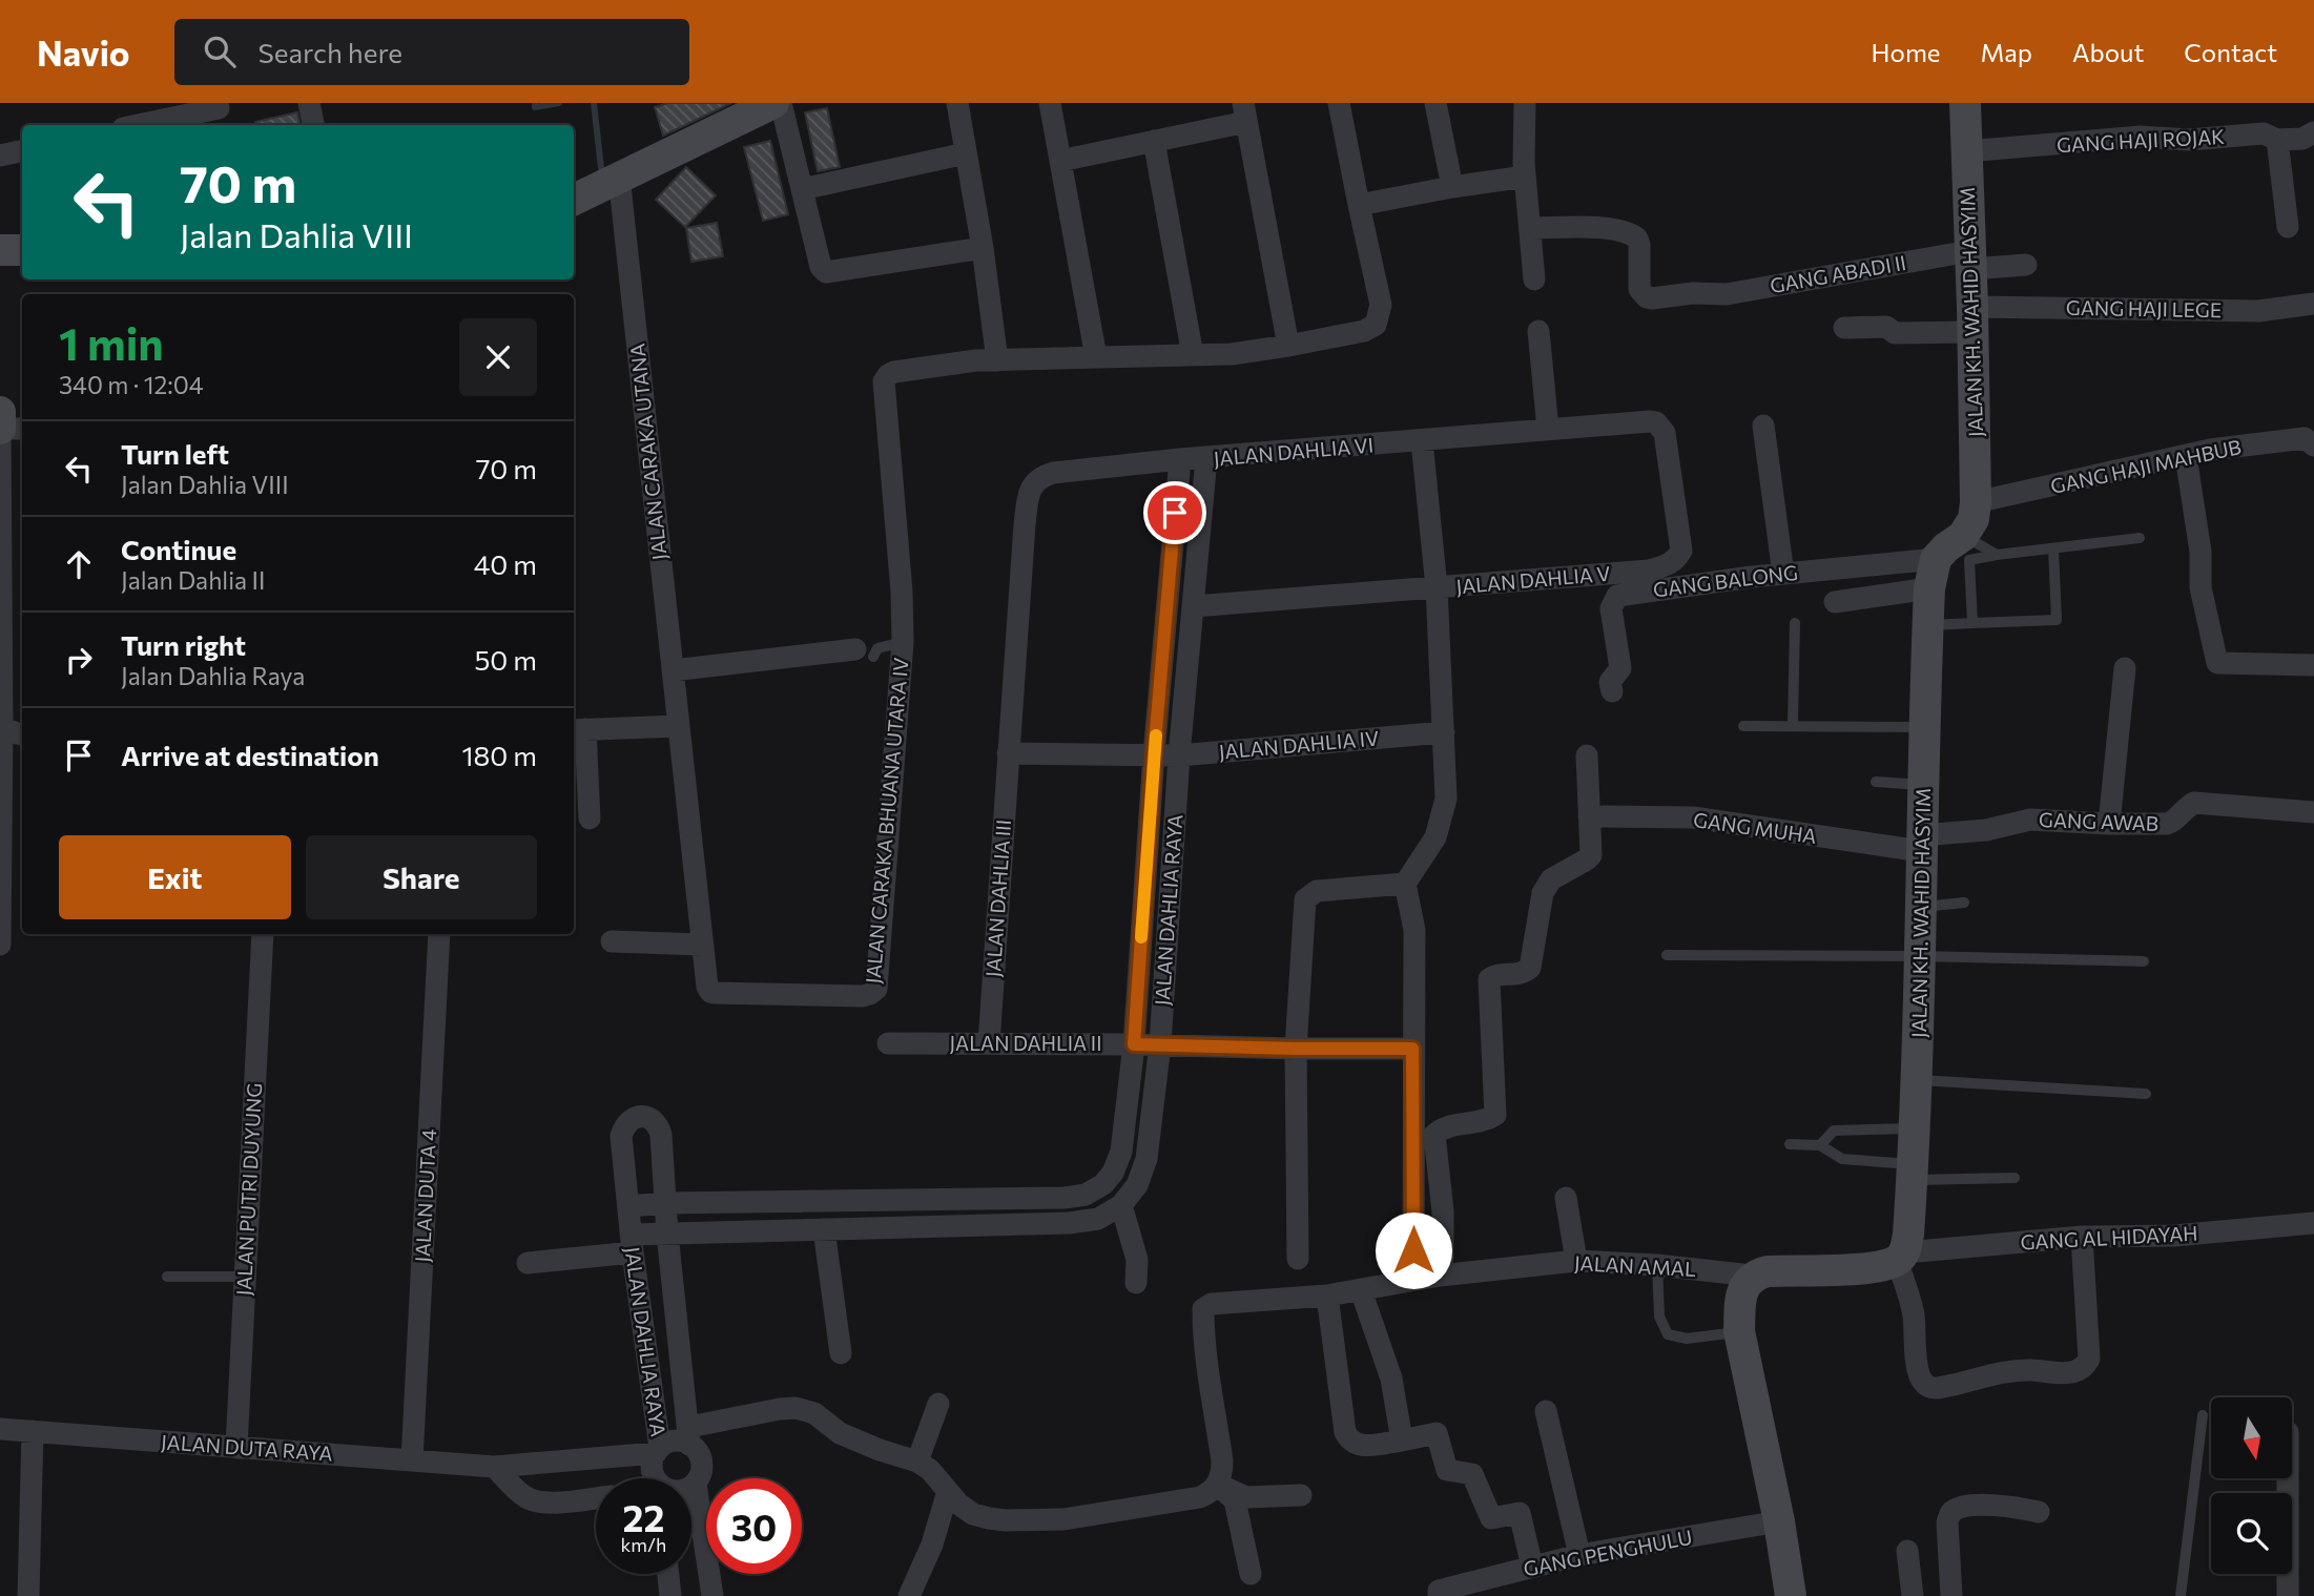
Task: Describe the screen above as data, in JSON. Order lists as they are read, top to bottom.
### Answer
{
  "streets": {
    "street": [
      "GANG HAJI ROJAK",
      "GANG ABADI II",
      "GANG HAJI LEGE",
      "JALAN KH. WAHID HASYIM",
      "JALAN CARAKA UTANA",
      "JALAN DAHLIA VI",
      "GANG HAJI MAHBUB",
      "JALAN DAHLIA V",
      "GANG BALONG",
      "JALAN DAHLIA IV",
      "JALAN CARAKA BHUANA UTARA IV",
      "GANG AWAB",
      "GANG MUHA",
      "JALAN DAHLIA III",
      "JALAN DAHLIA RAYA",
      "JALAN DAHLIA II",
      "JALAN PUTRI DUYUNG",
      "JALAN DUTA 4",
      "GANG AL HIDAYAH",
      "JALAN AMAL",
      "JALAN DUTA RAYA",
      "GANG PENGHULU"
    ]
  },
  "crossings": [
    ["GANG HAJI ROJAK", "JALAN KH. WAHID HASYIM"],
    ["GANG ABADI II", "JALAN KH. WAHID HASYIM"],
    ["GANG HAJI LEGE", "JALAN KH. WAHID HASYIM"],
    ["JALAN KH. WAHID HASYIM", "GANG HAJI MAHBUB"],
    ["JALAN KH. WAHID HASYIM", "GANG BALONG"],
    ["JALAN KH. WAHID HASYIM", "GANG AWAB"],
    ["JALAN KH. WAHID HASYIM", "GANG MUHA"],
    ["JALAN KH. WAHID HASYIM", "GANG AL HIDAYAH"],
    ["JALAN CARAKA UTANA", "JALAN CARAKA BHUANA UTARA IV"],
    ["JALAN DAHLIA VI", "JALAN DAHLIA V"],
    ["JALAN DAHLIA VI", "JALAN DAHLIA III"],
    ["JALAN DAHLIA VI", "JALAN DAHLIA RAYA"],
    ["JALAN DAHLIA IV", "JALAN DAHLIA RAYA"],
    ["GANG AWAB", "GANG MUHA"],
    ["JALAN DAHLIA III", "JALAN DAHLIA II"],
    ["JALAN DAHLIA RAYA", "JALAN DAHLIA II"],
    ["JALAN DAHLIA RAYA", "JALAN DUTA RAYA"],
    ["JALAN PUTRI DUYUNG", "JALAN DUTA RAYA"],
    ["JALAN DUTA 4", "JALAN DUTA RAYA"]
  ],
  "north": "bottom",
  "page": {
    "header": "Navio",
    "search": "Search here",
    "nav": [
      "Home",
      "Map",
      "About",
      "Contact"
    ],
    "turn": ["70 m", "Jalan Dahlia VIII"],
    "heading": ["1 min", "340 m · 12:04"],
    "list": [
      {
        "name": "Turn left",
        "note": "Jalan Dahlia VIII",
        "value": "70 m"
      },
      {
        "name": "Continue",
        "note": "Jalan Dahlia II",
        "value": "40 m"
      },
      {
        "name": "Turn right",
        "note": "Jalan Dahlia Raya",
        "value": "50 m"
      },
      {
        "name": "Arrive at destination",
        "value": "180 m"
      }
    ],
    "buttons": ["Exit", "Share"],
    "speed": "22 km/h",
    "limit": "30"
  }
}
